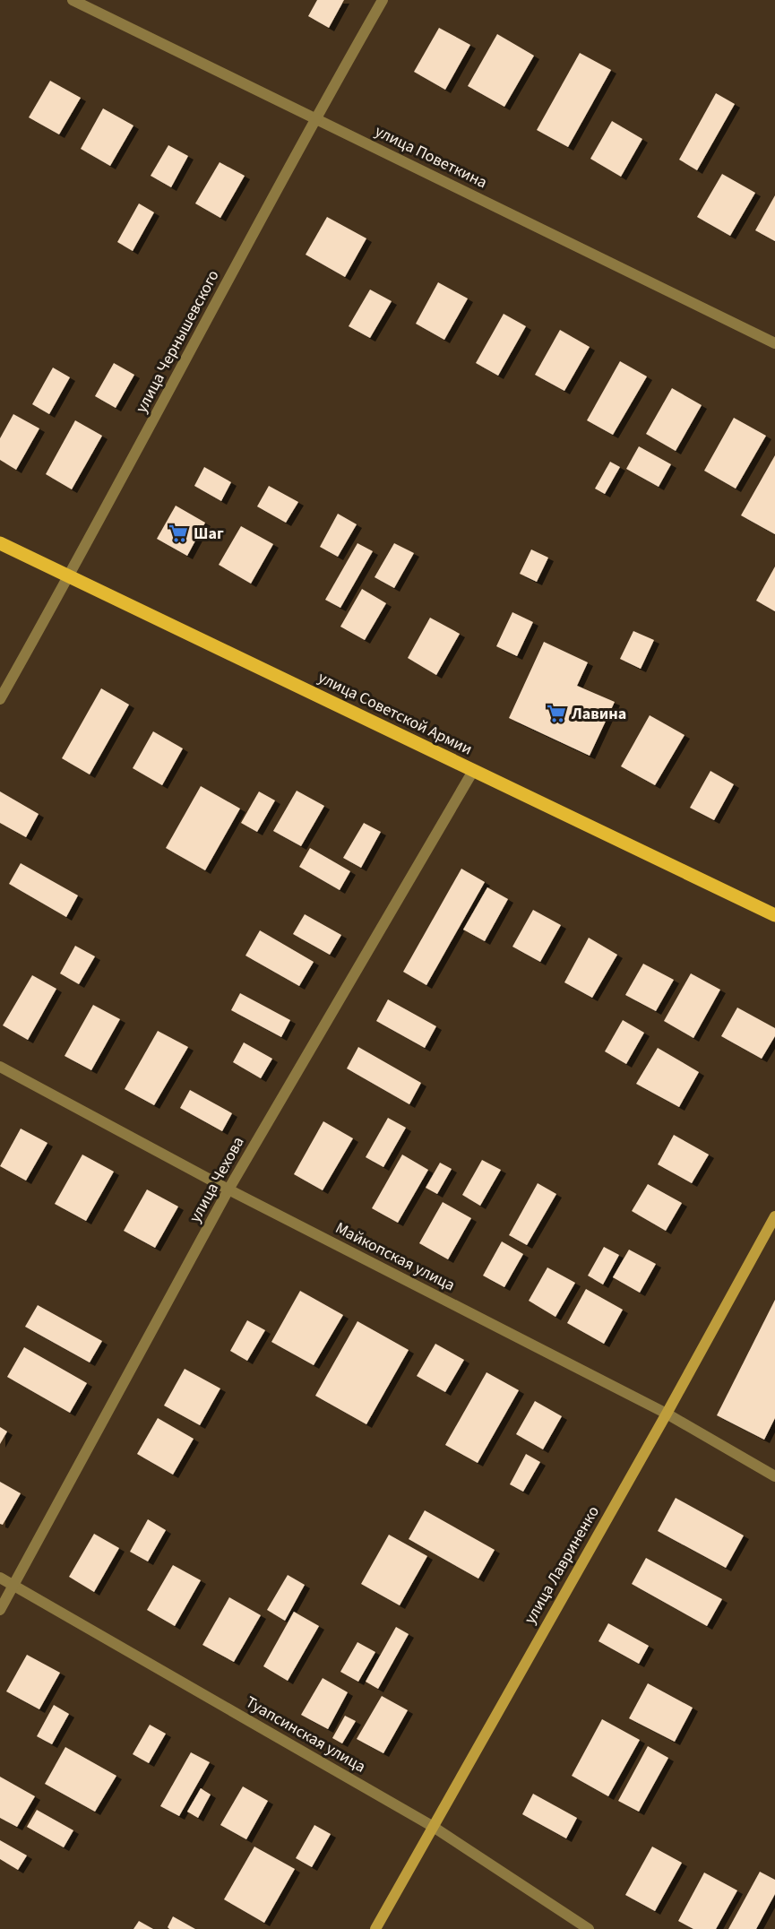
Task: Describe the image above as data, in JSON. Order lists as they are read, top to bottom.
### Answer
{
  "streets": {
    "main road": ["улица Советской Армии", "улица Лавриненко"],
    "street": [
      "улица Поветкина",
      "улица Чернышевского",
      "улица Чехова",
      "Майкопская улица",
      "Туапсинская улица"
    ]
  },
  "crossings": [
    ["улица Поветкина", "улица Чернышевского"],
    ["улица Чернышевского", "улица Советской Армии"],
    ["улица Советской Армии", "улица Чехова"],
    ["улица Чехова", "Майкопская улица"],
    ["улица Чехова", "Туапсинская улица"],
    ["Майкопская улица", "улица Лавриненко"],
    ["улица Лавриненко", "Туапсинская улица"]
  ],
  "places": {
    "supermarket": ["Шаг", "Лавина"]
  }
}
